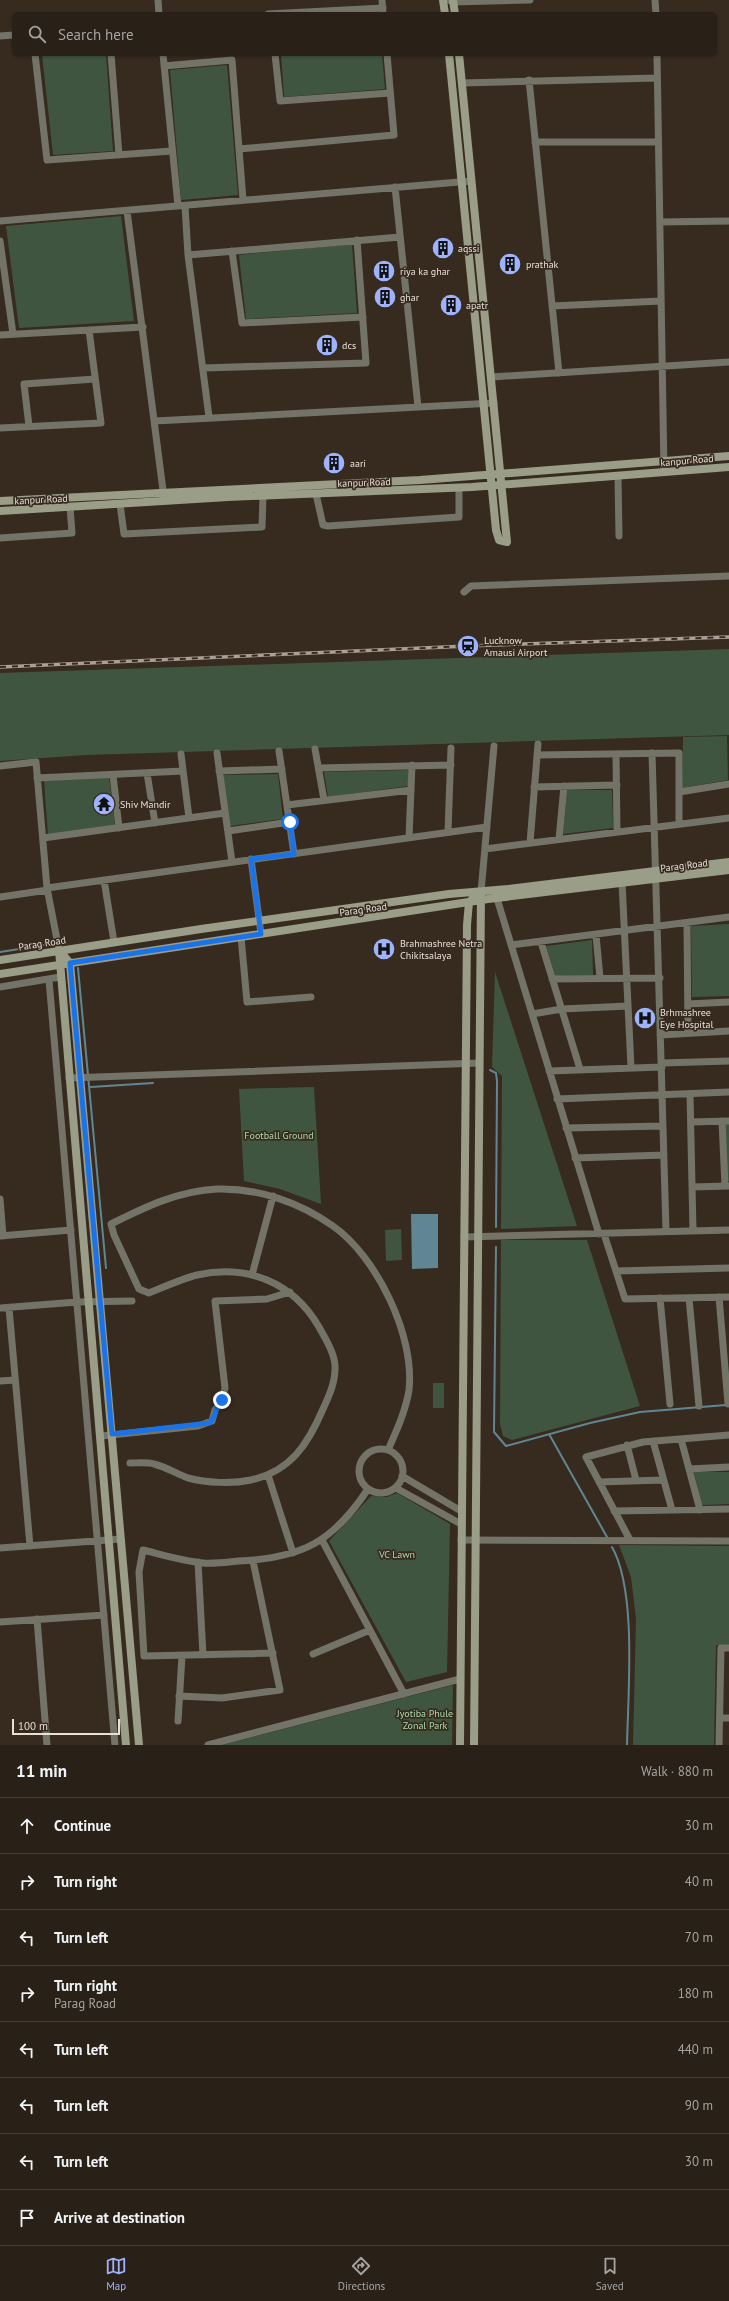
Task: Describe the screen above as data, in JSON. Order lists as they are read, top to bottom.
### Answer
{
  "streets": {
    "street": ["kanpur Road", "Parag Road"]
  },
  "parks": ["Football Ground", "VC Lawn", "Jyotiba Phule Zonal Park"],
  "places": {
    "building": [
      "aqssi",
      "prathak",
      "riya ka ghar",
      "ghar",
      "apatr",
      "dcs",
      "aari"
    ],
    "station": ["Lucknow Amausi Airport"],
    "temple": ["Shiv Mandir"],
    "hospital": ["Brahmashree Netra Chikitsalaya", "Brhmashree Eye Hospital"]
  },
  "scale_bar": "100 m",
  "page": {
    "search": "Search here",
    "scale": "100 m",
    "heading": ["11 min", "Walk · 880 m"],
    "list": [
      ["Continue", "30 m"],
      ["Turn right", "40 m"],
      ["Turn left", "70 m"],
      ["Turn right", "Parag Road", "180 m"],
      ["Turn left", "440 m"],
      ["Turn left", "90 m"],
      ["Turn left", "30 m"],
      "Arrive at destination"
    ],
    "nav": ["Map", "Directions", "Saved"]
  }
}
